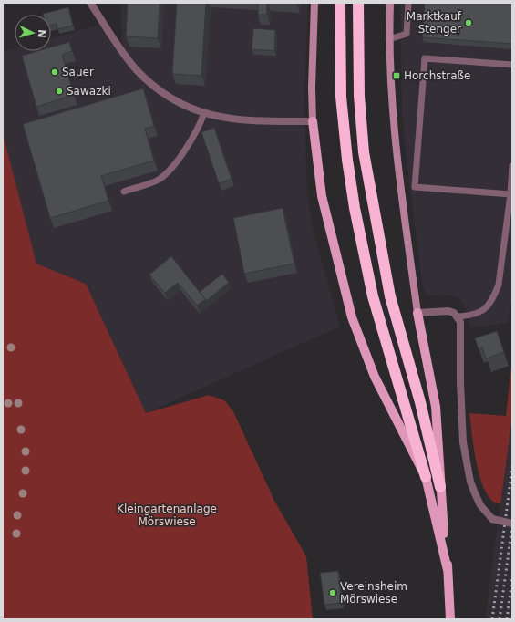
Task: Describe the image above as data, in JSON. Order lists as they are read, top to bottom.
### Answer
{
  "parks": ["Kleingartenanlage Mörswiese"],
  "places": {
    "other": [
      "Marktkauf Stenger",
      "Sauer",
      "Sawazki",
      "Vereinsheim Mörswiese"
    ],
    "transit": ["Horchstraße"]
  },
  "north": "right"
}
